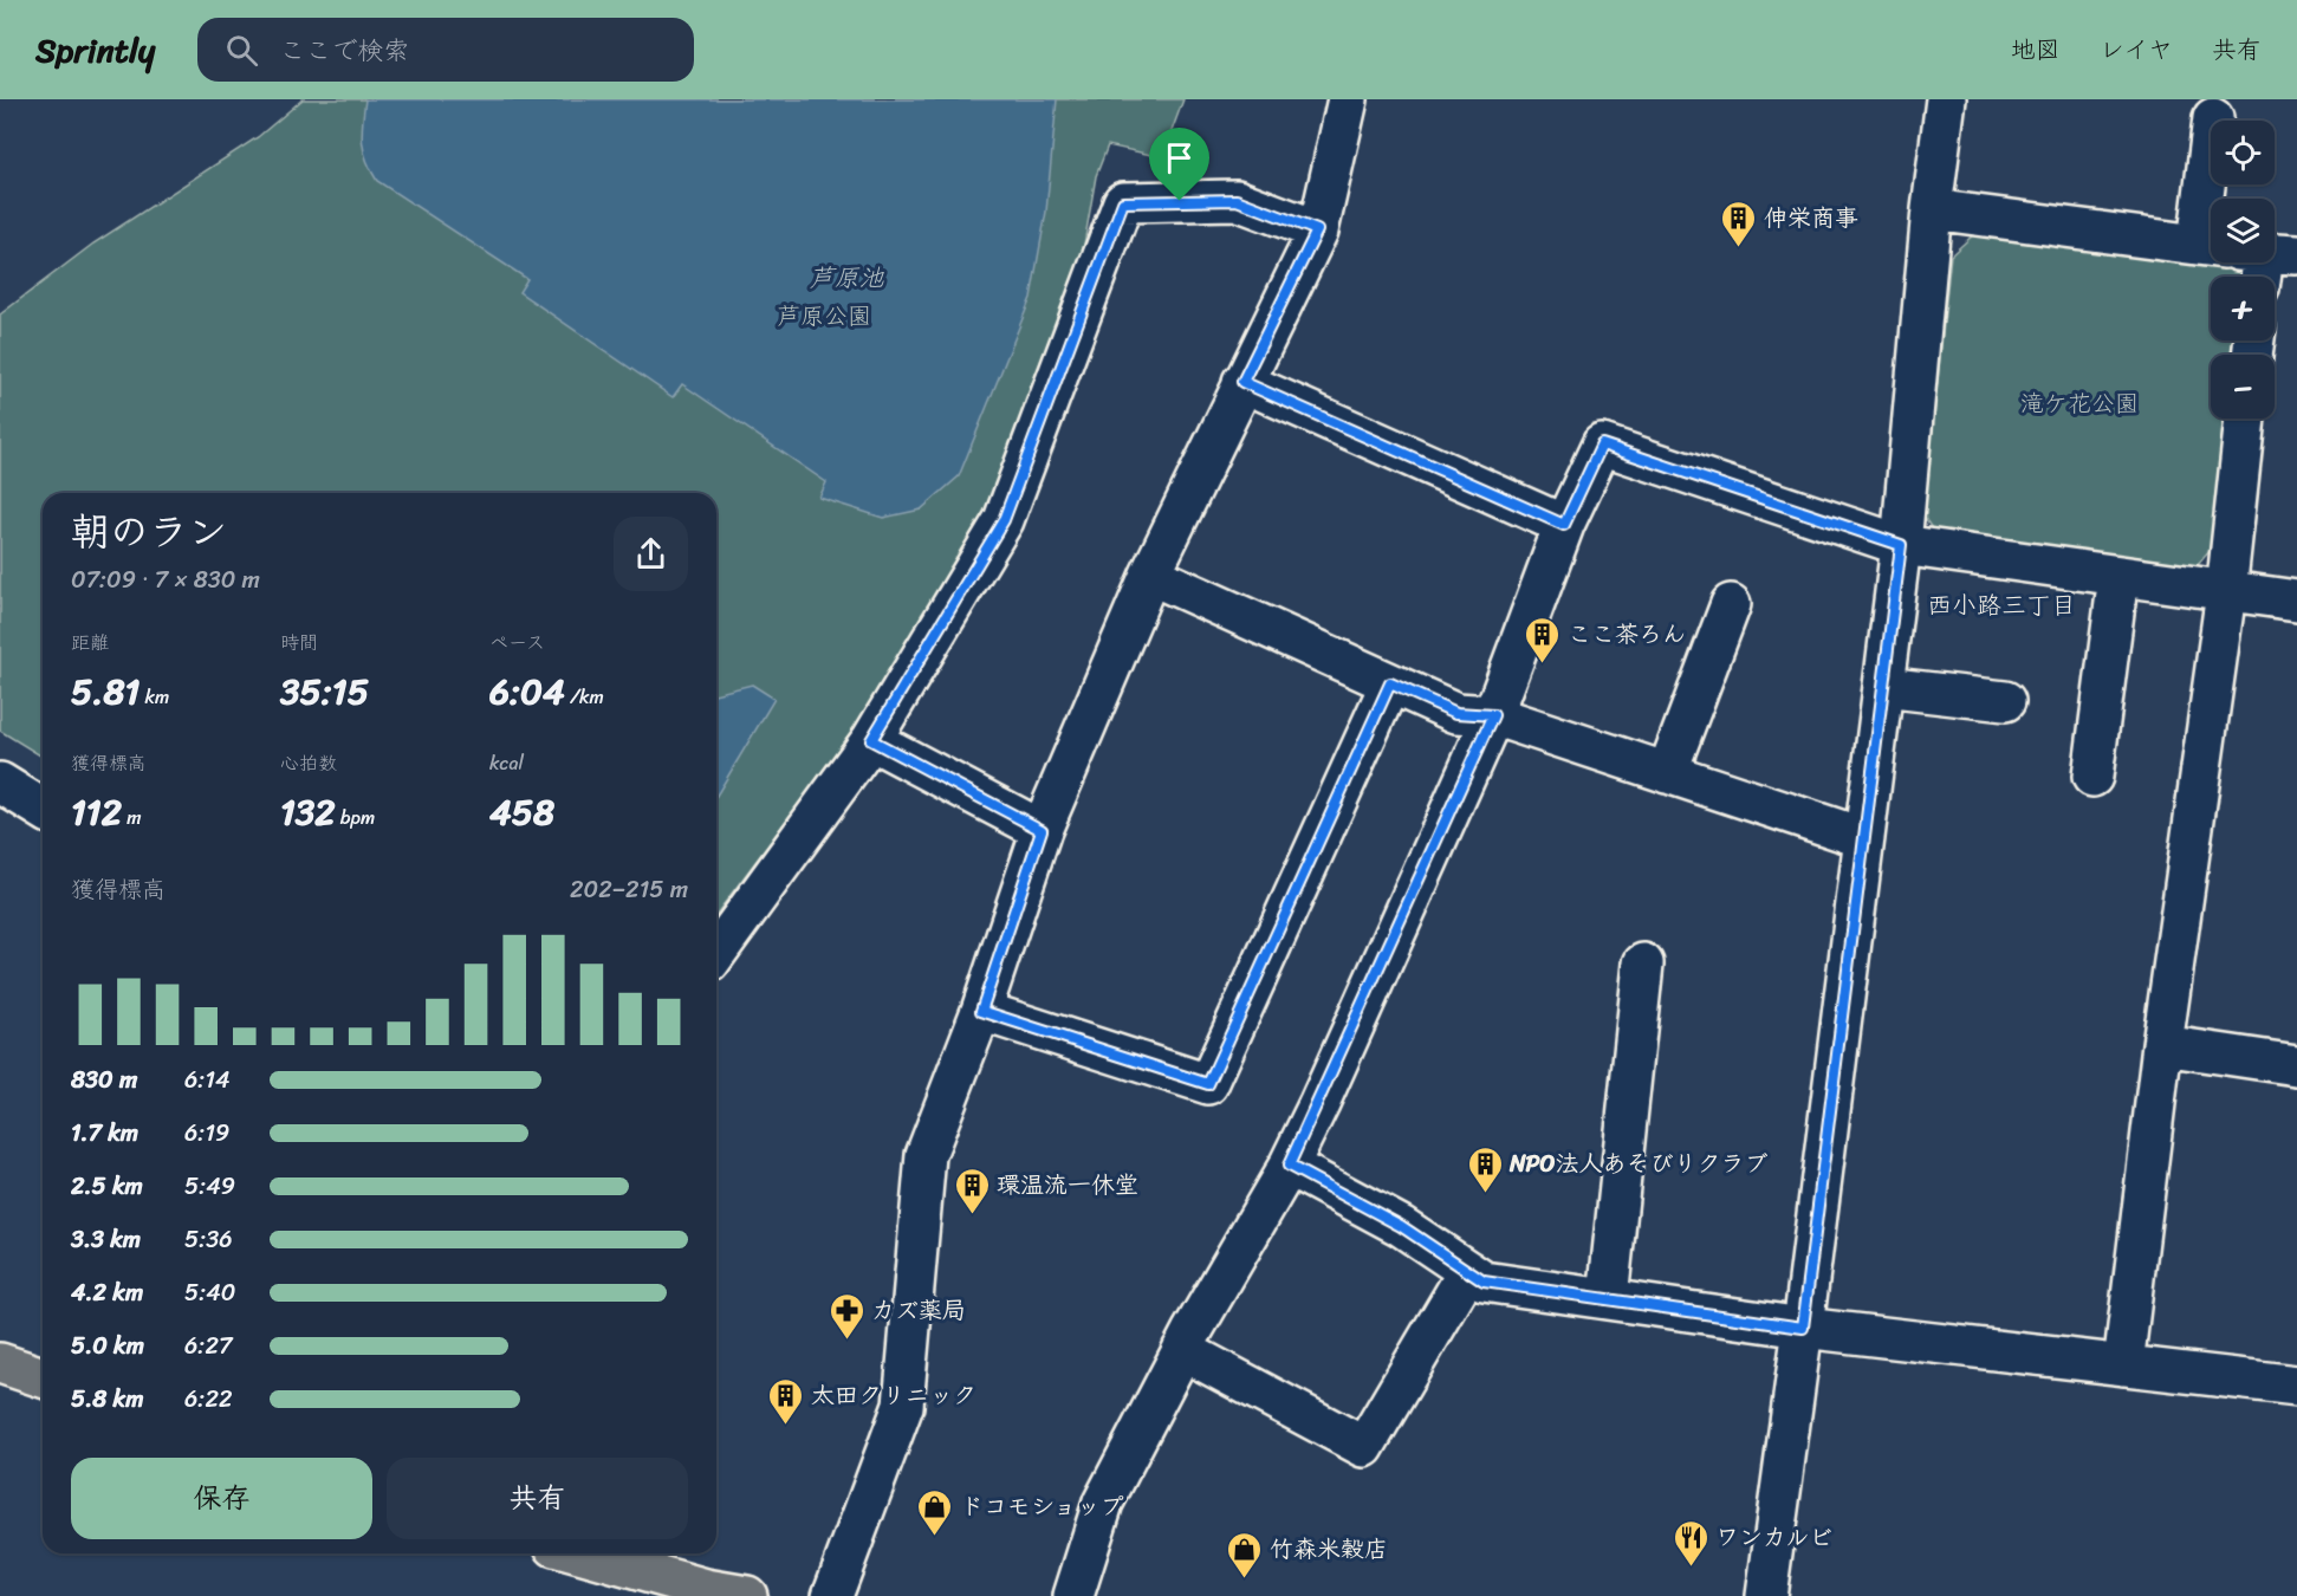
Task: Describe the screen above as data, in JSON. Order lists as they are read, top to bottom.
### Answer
{
  "districts": ["西小路三丁目"],
  "water": ["芦原池"],
  "parks": ["芦原公園", "滝ケ花公園"],
  "places": {
    "building": [
      "伸栄商事",
      "ここ茶ろん",
      "NPO法人あそびりクラブ",
      "環温流一休堂",
      "太田クリニック"
    ],
    "pharmacy": ["カズ薬局"],
    "shop": ["ドコモショップ", "竹森米穀店"],
    "restaurant": ["ワンカルビ"]
  },
  "page": {
    "header": "Sprintly",
    "search": "ここで検索",
    "nav": ["地図", "レイヤ", "共有"],
    "map_buttons": ["+", "−"],
    "heading": ["朝のラン", "07:09 · 7 × 830 m"],
    "stats": [
      ["距離", "5.81 km"],
      ["時間", "35:15"],
      ["ペース", "6:04 /km"],
      ["獲得標高", "112 m"],
      ["心拍数", "132 bpm"],
      ["kcal", "458"]
    ],
    "chart": ["獲得標高", "202–215 m"],
    "list": [
      {
        "name": "830 m",
        "note": "6:14"
      },
      {
        "name": "1.7 km",
        "note": "6:19"
      },
      {
        "name": "2.5 km",
        "note": "5:49"
      },
      {
        "name": "3.3 km",
        "note": "5:36"
      },
      {
        "name": "4.2 km",
        "note": "5:40"
      },
      {
        "name": "5.0 km",
        "note": "6:27"
      },
      {
        "name": "5.8 km",
        "note": "6:22"
      }
    ],
    "buttons": ["保存", "共有"]
  }
}
